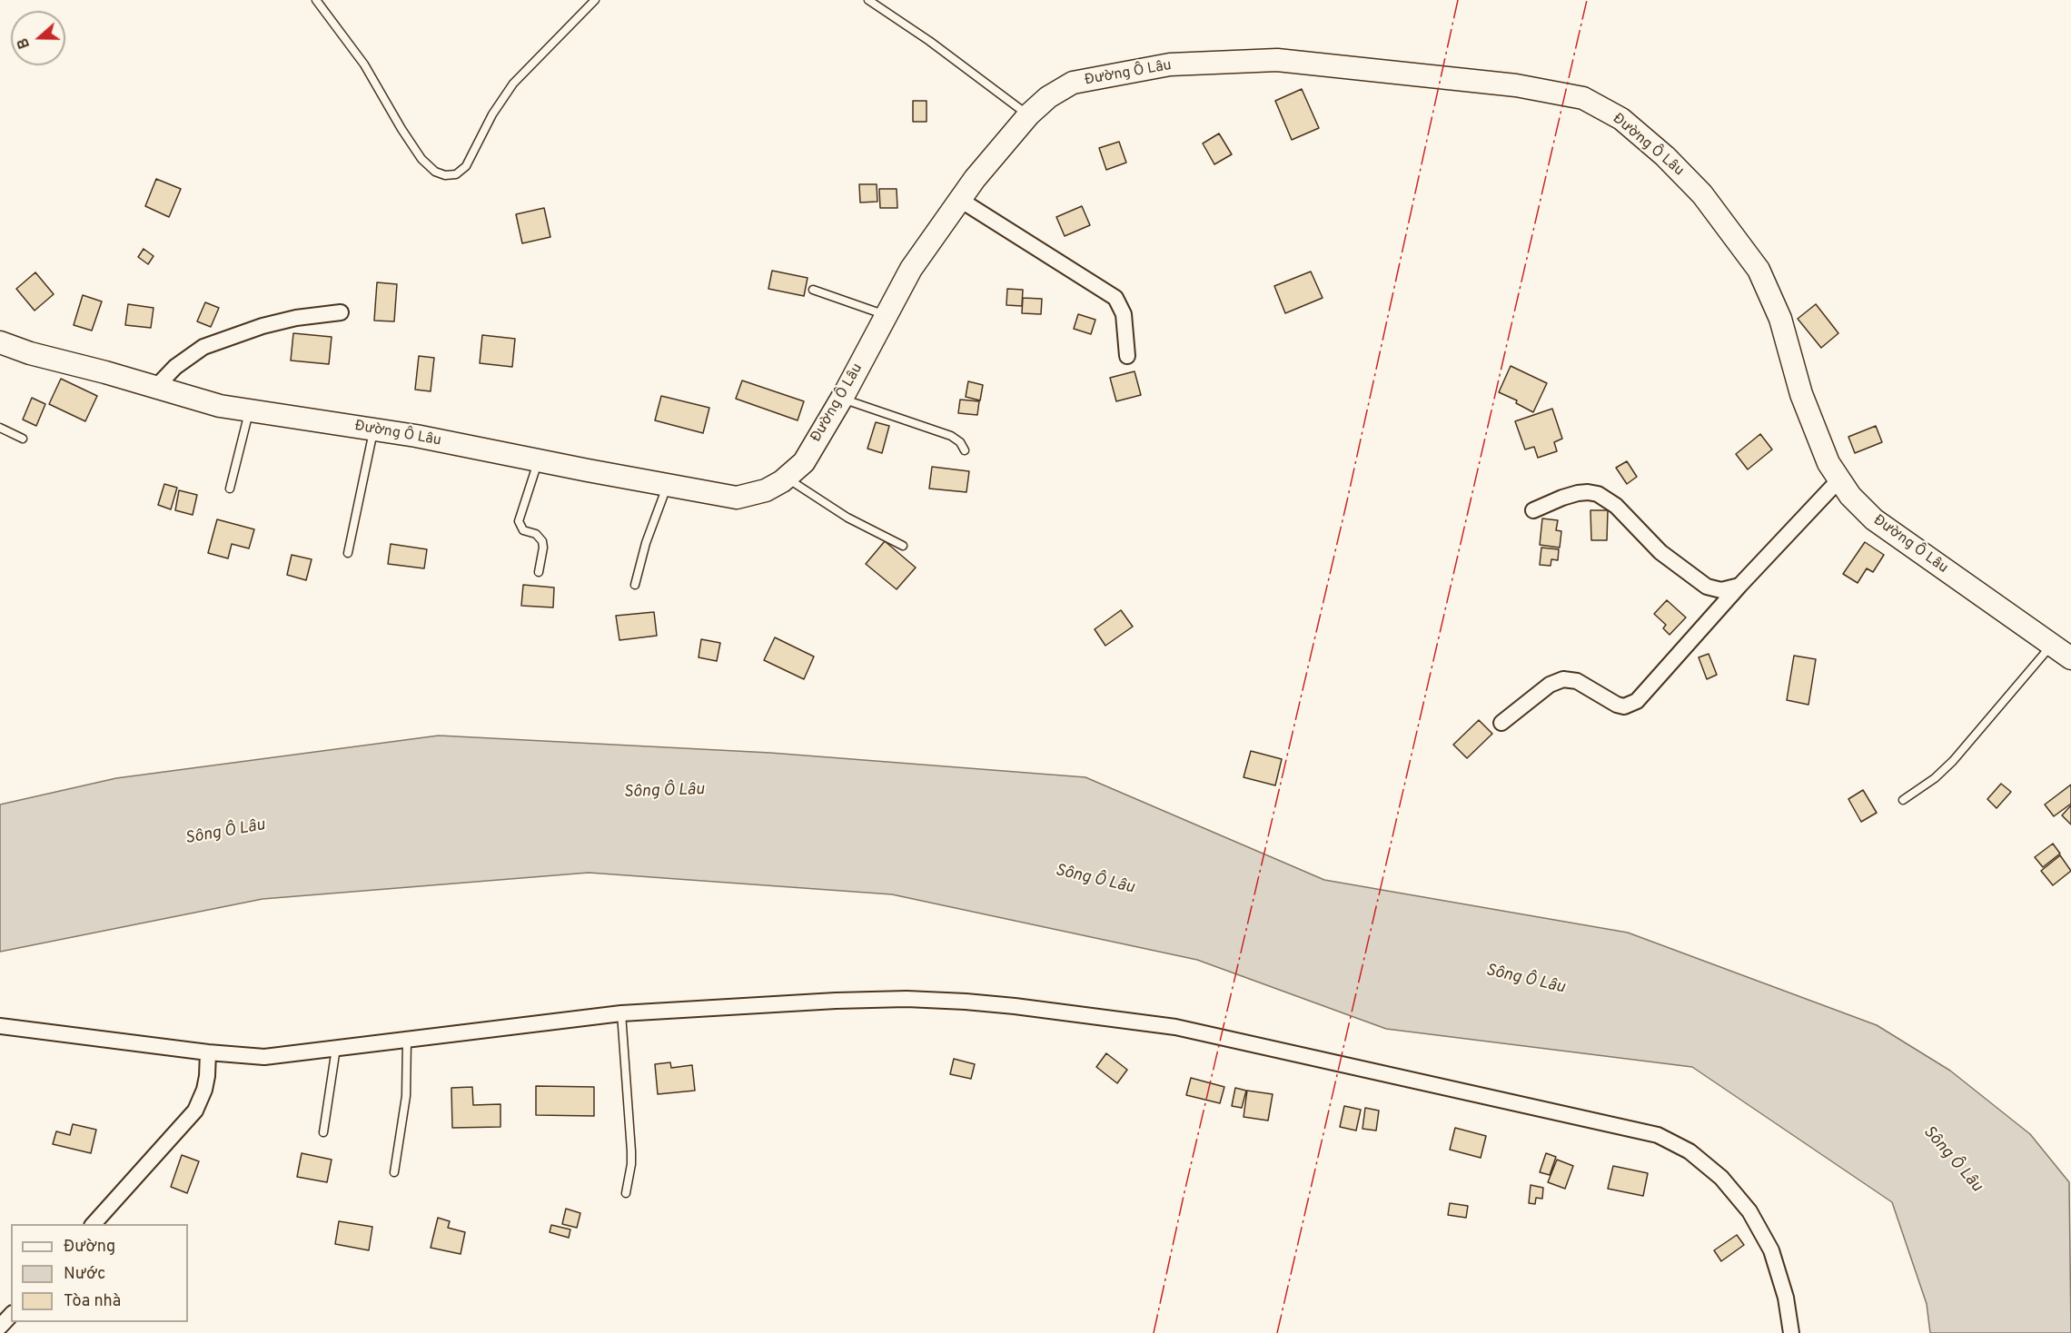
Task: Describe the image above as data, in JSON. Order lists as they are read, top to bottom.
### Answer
{
  "streets": {
    "main road": ["Đường Ô Lâu"]
  },
  "water": ["Sông Ô Lâu"],
  "legend": ["Đường", "Nước", "Tòa nhà"],
  "north": "left"
}
